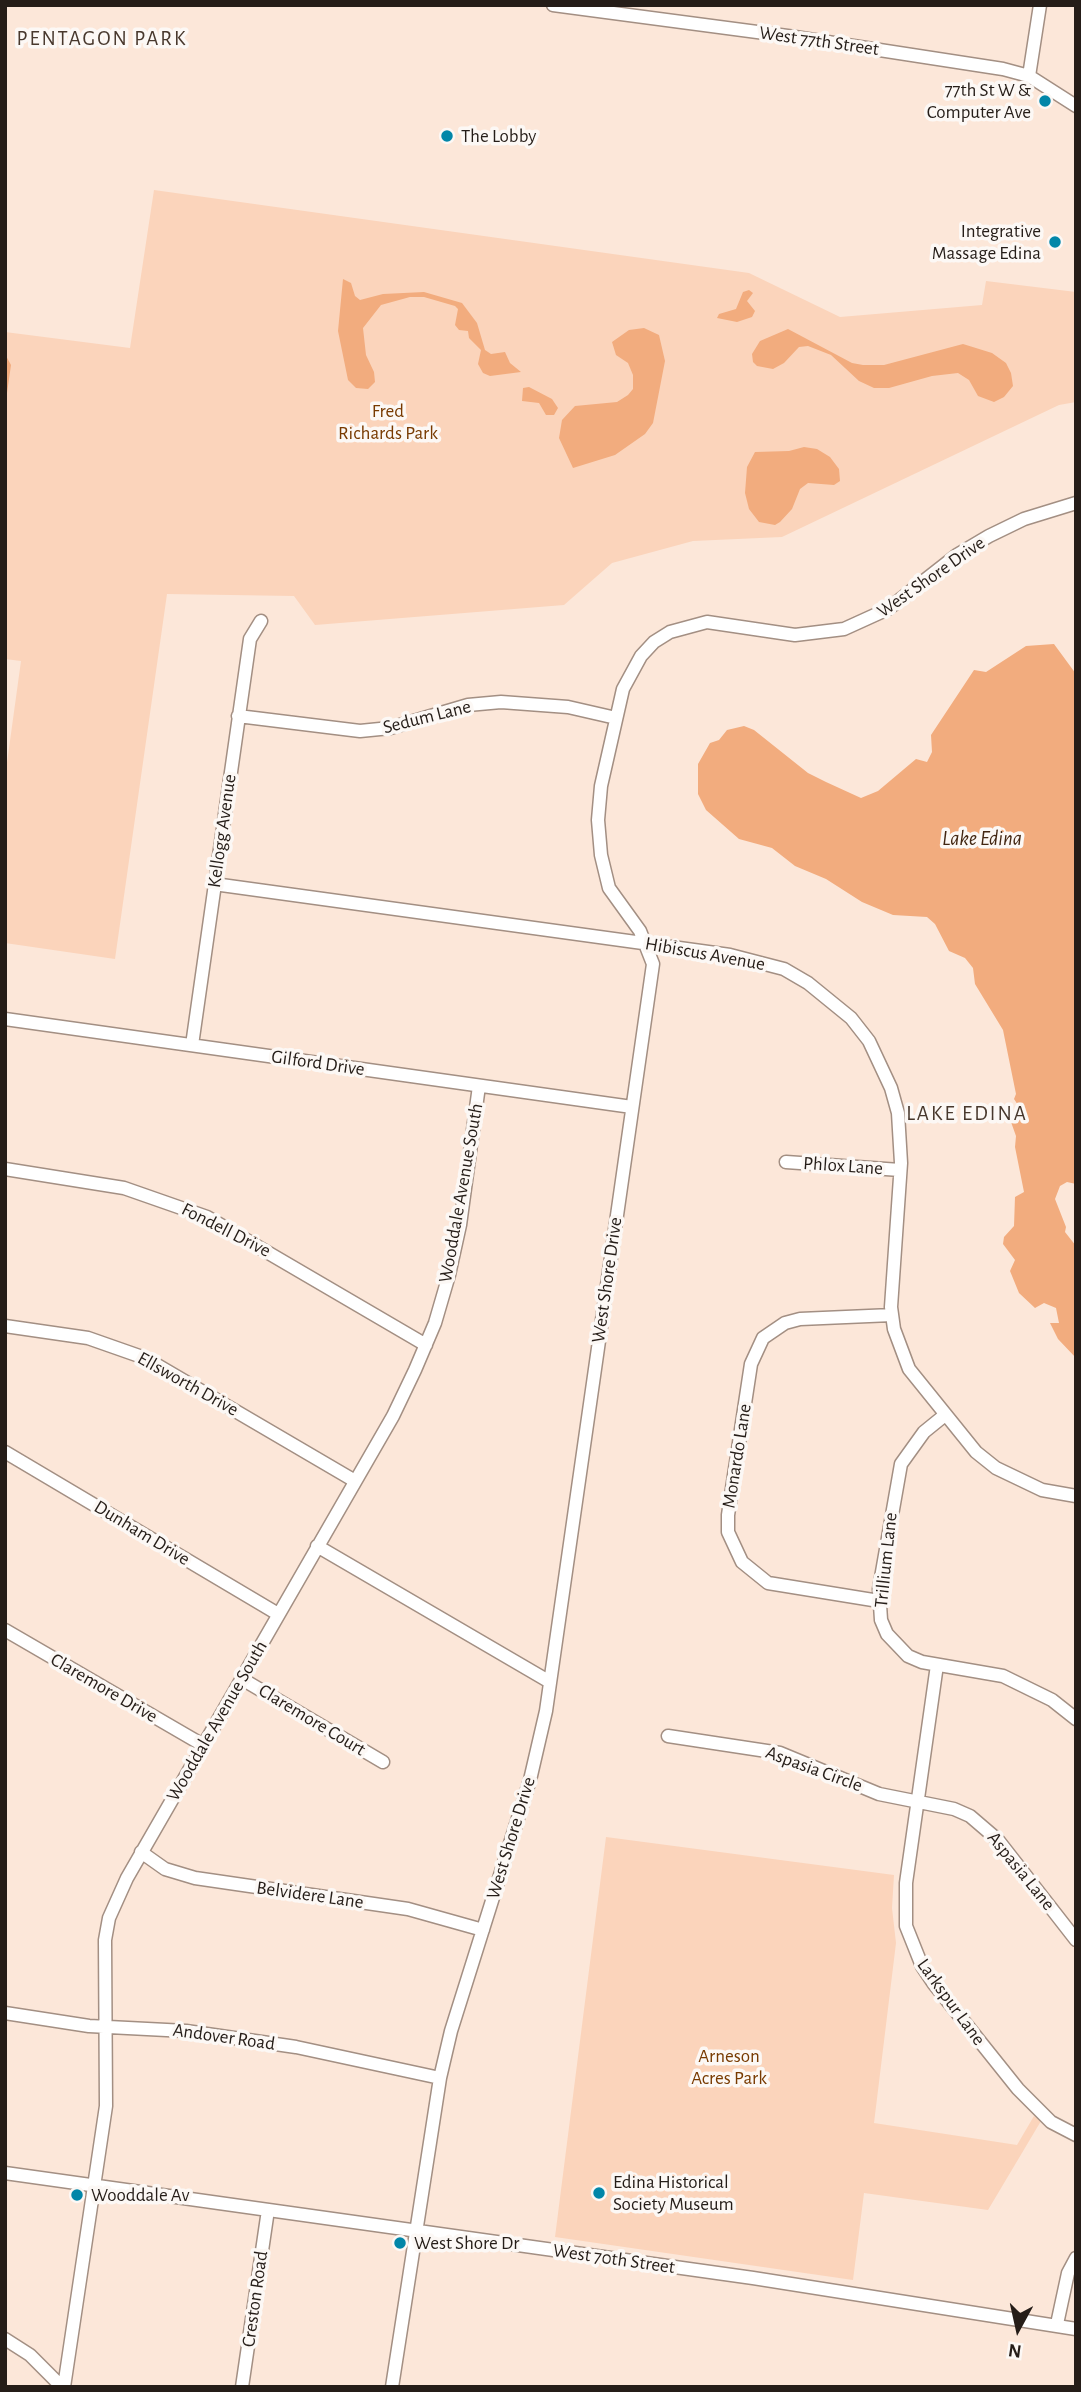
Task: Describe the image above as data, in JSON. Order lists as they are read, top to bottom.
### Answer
{
  "streets": {
    "street": [
      "West 77th Street",
      "West Shore Drive",
      "Sedum Lane",
      "Kellogg Avenue",
      "Hibiscus Avenue",
      "Gilford Drive",
      "Phlox Lane",
      "Wooddale Avenue South",
      "Fondell Drive",
      "Ellsworth Drive",
      "Monardo Lane",
      "Dunham Drive",
      "Trillium Lane",
      "Claremore Drive",
      "Claremore Court",
      "Aspasia Circle",
      "Aspasia Lane",
      "Belvidere Lane",
      "Larkspur Lane",
      "Andover Road",
      "West 70th Street",
      "Creston Road"
    ]
  },
  "crossings": [
    ["West Shore Drive", "Sedum Lane"],
    ["West Shore Drive", "Hibiscus Avenue"],
    ["West Shore Drive", "Gilford Drive"],
    ["West Shore Drive", "Belvidere Lane"],
    ["West Shore Drive", "Andover Road"],
    ["West Shore Drive", "West 70th Street"],
    ["Sedum Lane", "Kellogg Avenue"],
    ["Kellogg Avenue", "Hibiscus Avenue"],
    ["Kellogg Avenue", "Gilford Drive"],
    ["Hibiscus Avenue", "Phlox Lane"],
    ["Hibiscus Avenue", "Monardo Lane"],
    ["Hibiscus Avenue", "Trillium Lane"],
    ["Gilford Drive", "Wooddale Avenue South"],
    ["Wooddale Avenue South", "Fondell Drive"],
    ["Wooddale Avenue South", "Ellsworth Drive"],
    ["Wooddale Avenue South", "Dunham Drive"],
    ["Wooddale Avenue South", "Claremore Drive"],
    ["Wooddale Avenue South", "Claremore Court"],
    ["Wooddale Avenue South", "Belvidere Lane"],
    ["Wooddale Avenue South", "Andover Road"],
    ["Wooddale Avenue South", "West 70th Street"],
    ["Monardo Lane", "Trillium Lane"],
    ["Trillium Lane", "Larkspur Lane"],
    ["Aspasia Circle", "Aspasia Lane"],
    ["Aspasia Circle", "Larkspur Lane"],
    ["Aspasia Lane", "Larkspur Lane"],
    ["West 70th Street", "Creston Road"]
  ],
  "districts": ["PENTAGON PARK", "LAKE EDINA"],
  "water": ["Lake Edina"],
  "parks": ["Fred Richards Park", "Arneson Acres Park"],
  "places": [
    "77th St W & Computer Ave",
    "The Lobby",
    "Integrative Massage Edina",
    "Edina Historical Society Museum",
    "Wooddale Av",
    "West Shore Dr"
  ],
  "north": "bottom"
}
